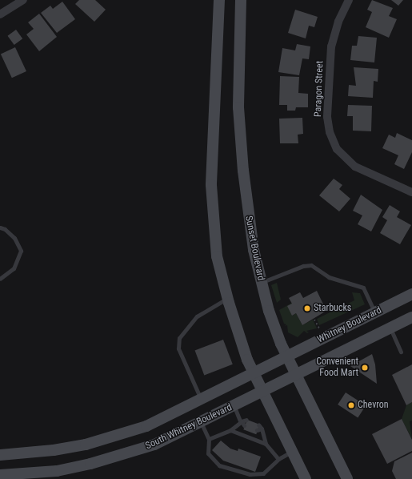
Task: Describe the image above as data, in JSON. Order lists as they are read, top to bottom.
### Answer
{
  "streets": {
    "main road": ["Sunset Boulevard", "Whitney Boulevard", "South Whitney Boulevard"],
    "street": ["Paragon Street"]
  },
  "crossings": [
    ["Sunset Boulevard", "Whitney Boulevard"],
    ["Whitney Boulevard", "South Whitney Boulevard"]
  ],
  "places": ["Starbucks", "Convenient Food Mart", "Chevron"]
}
